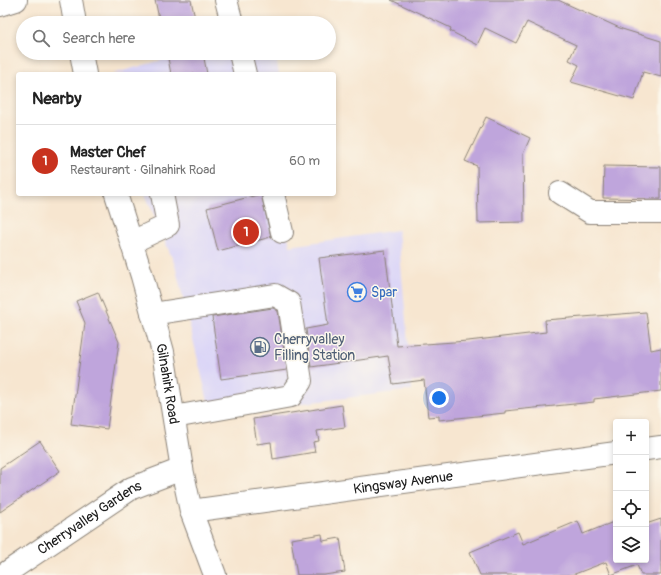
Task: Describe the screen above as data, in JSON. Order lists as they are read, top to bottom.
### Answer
{
  "streets": {
    "street": ["Gilnahirk Road", "Kingsway Avenue", "Cherryvalley Gardens"]
  },
  "crossings": [
    ["Gilnahirk Road", "Kingsway Avenue"],
    ["Gilnahirk Road", "Cherryvalley Gardens"]
  ],
  "places": {
    "supermarket": ["Spar"],
    "fuel station": ["Cherryvalley Filling Station"]
  },
  "page": {
    "search": "Search here",
    "heading": "Nearby",
    "list": [
      {
        "mark": "1",
        "name": "Master Chef",
        "note": "Restaurant · Gilnahirk Road",
        "value": "60 m"
      }
    ],
    "pins": "1",
    "map_buttons": ["+", "−"]
  }
}
